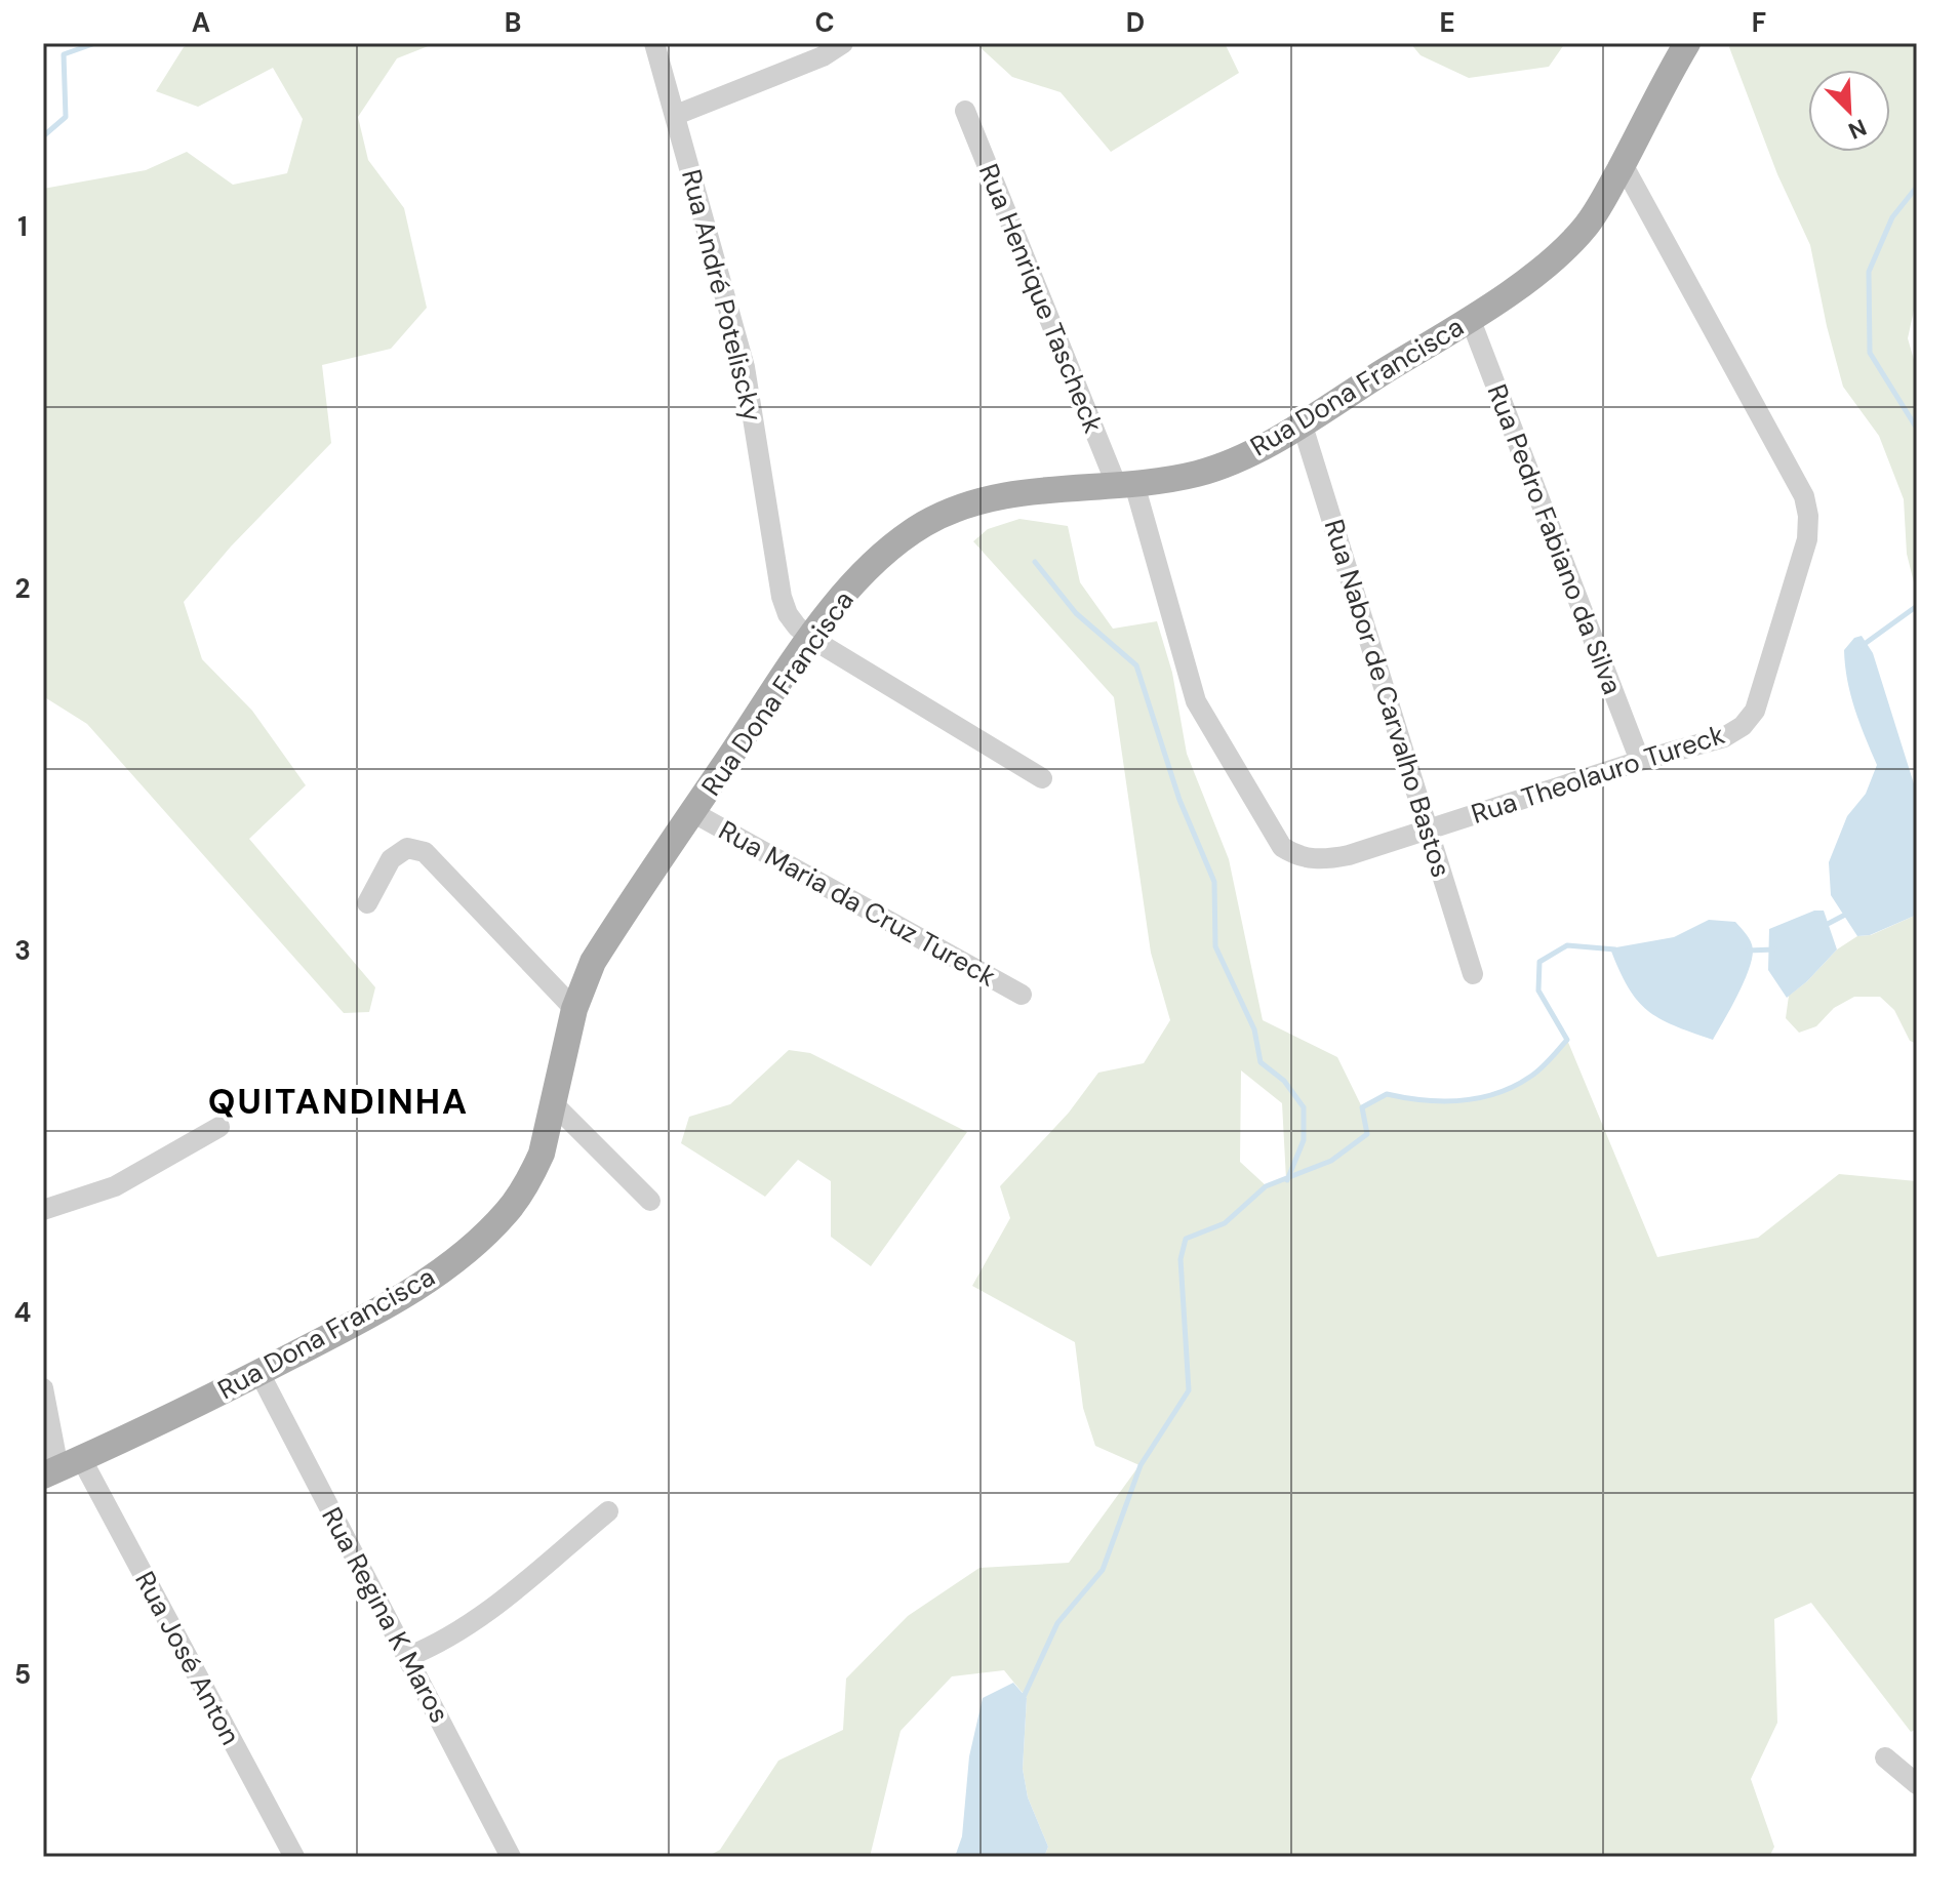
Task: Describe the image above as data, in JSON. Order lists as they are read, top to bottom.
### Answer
{
  "streets": {
    "main road": ["Rua Dona Francisca"],
    "street": [
      "Rua André Poteliscky",
      "Rua Henrique Tascheck",
      "Rua Pedro Fabiano da Silva",
      "Rua Nabor de Carvalho Bastos",
      "Rua Theolauro Tureck",
      "Rua Maria da Cruz Tureck",
      "Rua Regina K Maros",
      "Rua José Anton"
    ]
  },
  "crossings": [
    ["Rua André Poteliscky", "Rua Dona Francisca"],
    ["Rua Henrique Tascheck", "Rua Dona Francisca"],
    ["Rua Henrique Tascheck", "Rua Theolauro Tureck"],
    ["Rua Dona Francisca", "Rua Pedro Fabiano da Silva"],
    ["Rua Dona Francisca", "Rua Nabor de Carvalho Bastos"],
    ["Rua Dona Francisca", "Rua Theolauro Tureck"],
    ["Rua Dona Francisca", "Rua Maria da Cruz Tureck"],
    ["Rua Dona Francisca", "Rua Regina K Maros"],
    ["Rua Dona Francisca", "Rua José Anton"],
    ["Rua Pedro Fabiano da Silva", "Rua Theolauro Tureck"],
    ["Rua Nabor de Carvalho Bastos", "Rua Theolauro Tureck"]
  ],
  "districts": ["QUITANDINHA"],
  "north": "bottom right",
  "grid": {
    "columns": [
      "A",
      "B",
      "C",
      "D",
      "E",
      "F"
    ],
    "rows": [
      "1",
      "2",
      "3",
      "4",
      "5"
    ]
  }
}
